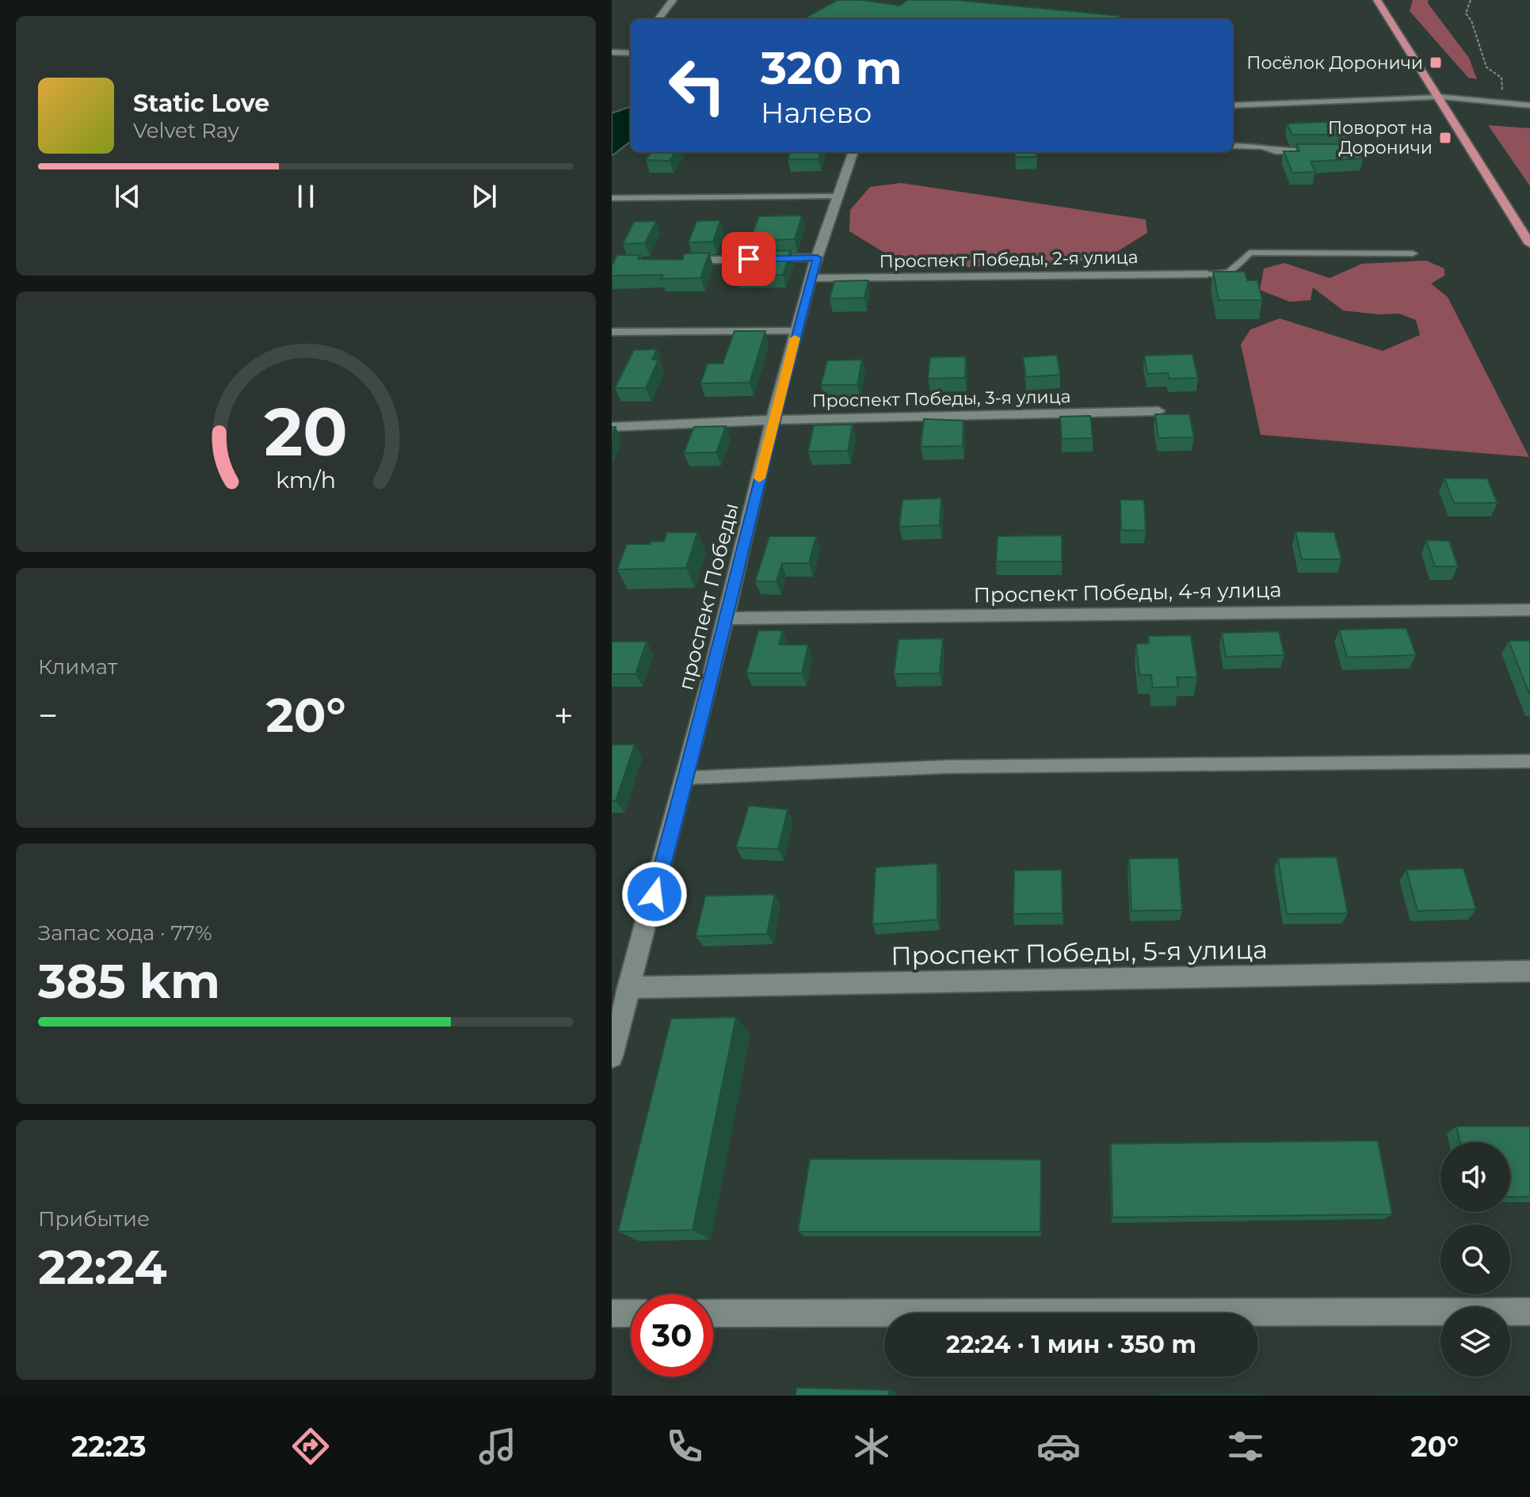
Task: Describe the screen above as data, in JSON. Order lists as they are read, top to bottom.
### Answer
{
  "streets": {
    "street": [
      "Проспект Победы, 2-я улица",
      "Проспект Победы, 3-я улица",
      "Проспект Победы, 4-я улица",
      "проспект Победы",
      "Проспект Победы, 5-я улица"
    ]
  },
  "crossings": [
    ["Проспект Победы, 2-я улица", "проспект Победы"],
    ["Проспект Победы, 3-я улица", "проспект Победы"],
    ["Проспект Победы, 4-я улица", "проспект Победы"],
    ["проспект Победы", "Проспект Победы, 5-я улица"]
  ],
  "places": {
    "transit": ["Посёлок Дороничи", "Поворот на Дороничи"]
  },
  "page": {
    "turn": ["320 m", "Налево"],
    "song": ["Static Love", "Velvet Ray"],
    "tile": [
      "Климат",
      ["Запас хода · 77%", "385 km"],
      ["Прибытие", "22:24"]
    ],
    "heat": ["−", "20°", "+"],
    "limit": "30",
    "trip": "22:24 · 1 мин · 350 m",
    "tabs": ["22:23", "20°"],
    "gauge": ["20", "km/h"]
  }
}
